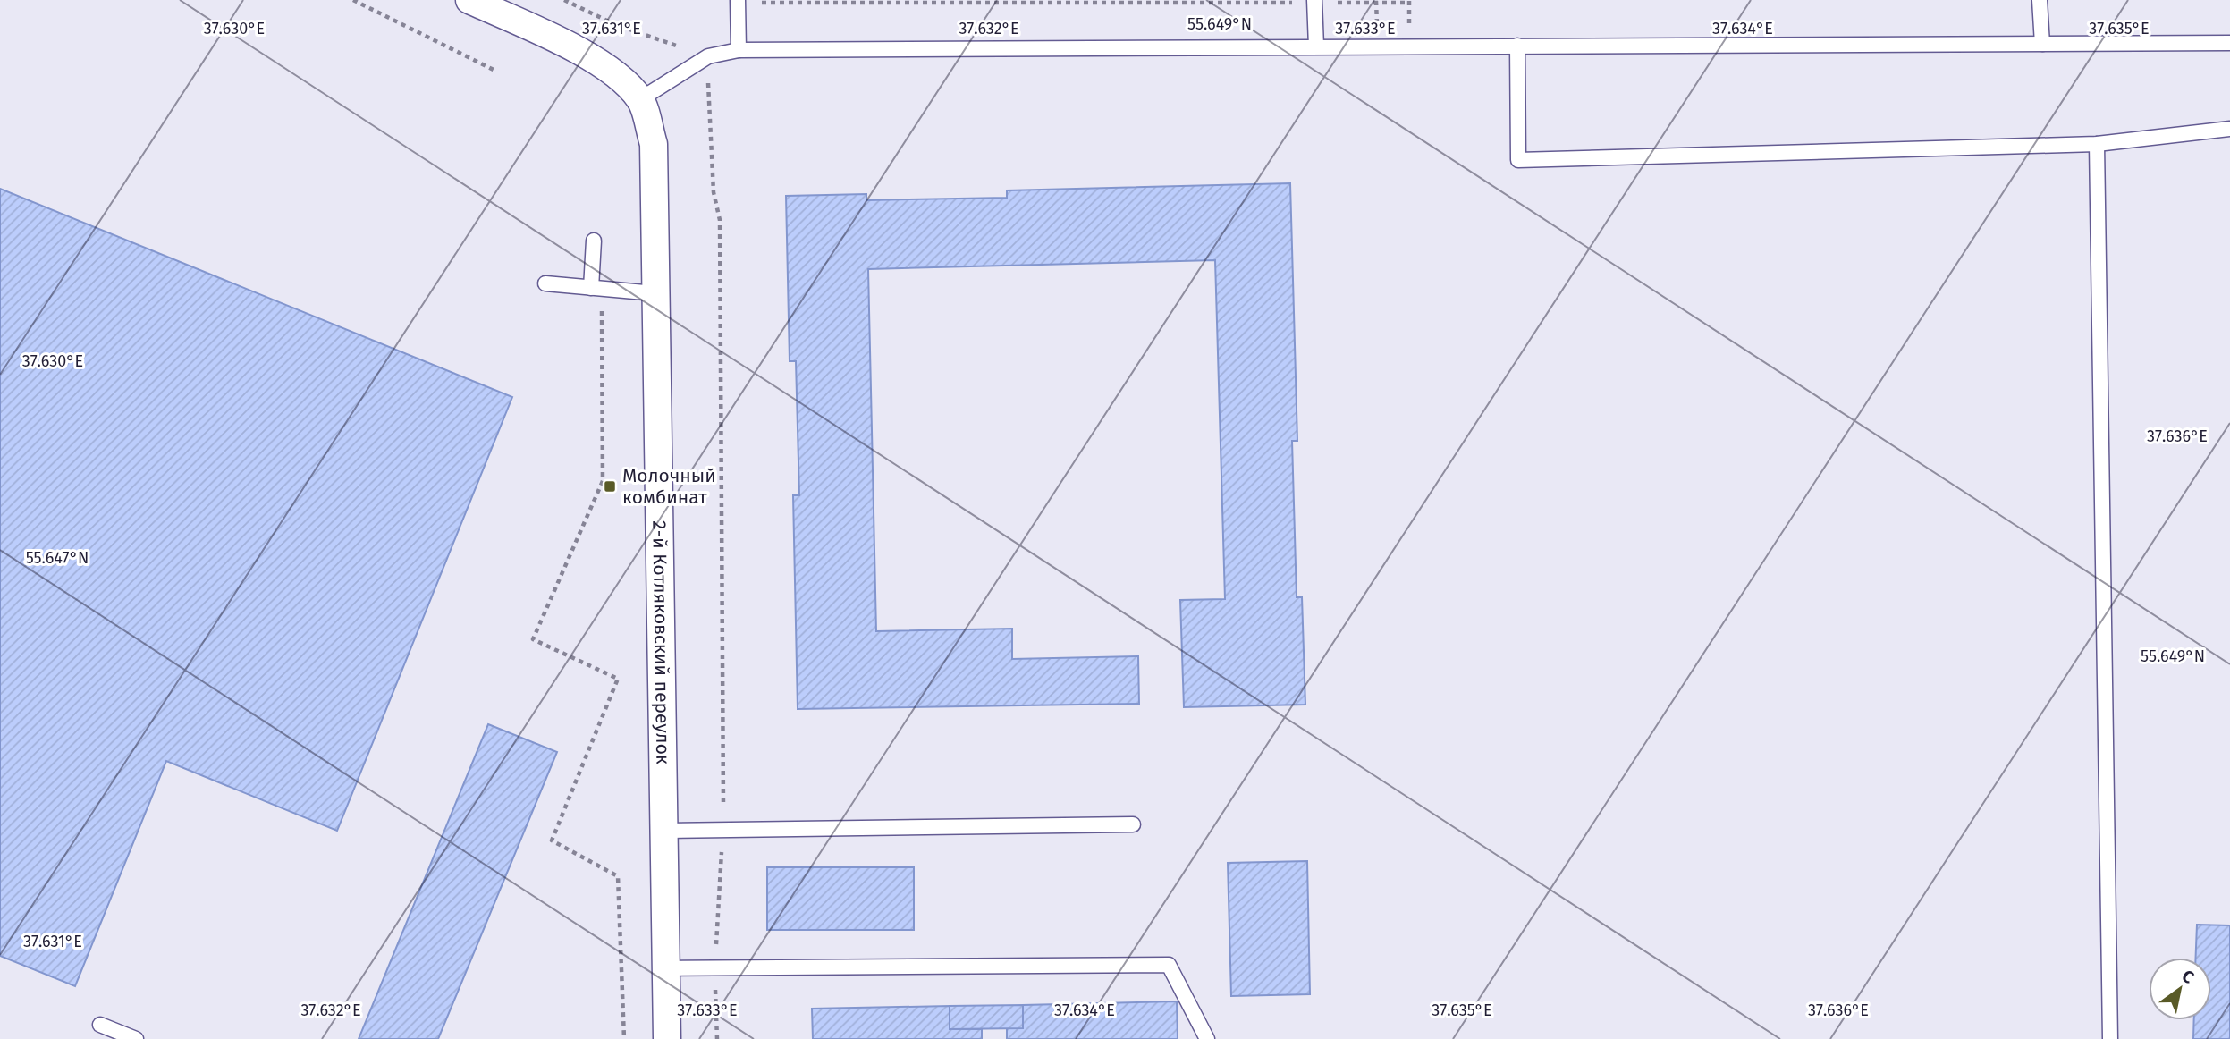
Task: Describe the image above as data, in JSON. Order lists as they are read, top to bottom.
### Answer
{
  "streets": {
    "street": ["2-й Котляковский переулок"]
  },
  "places": {
    "transit": ["Молочный комбинат"]
  },
  "north": "top right",
  "coordinates": [
    "55.649°N",
    "37.630°E",
    "37.631°E",
    "37.632°E",
    "37.633°E",
    "37.634°E",
    "37.635°E",
    "37.636°E",
    "55.647°N"
  ]
}
